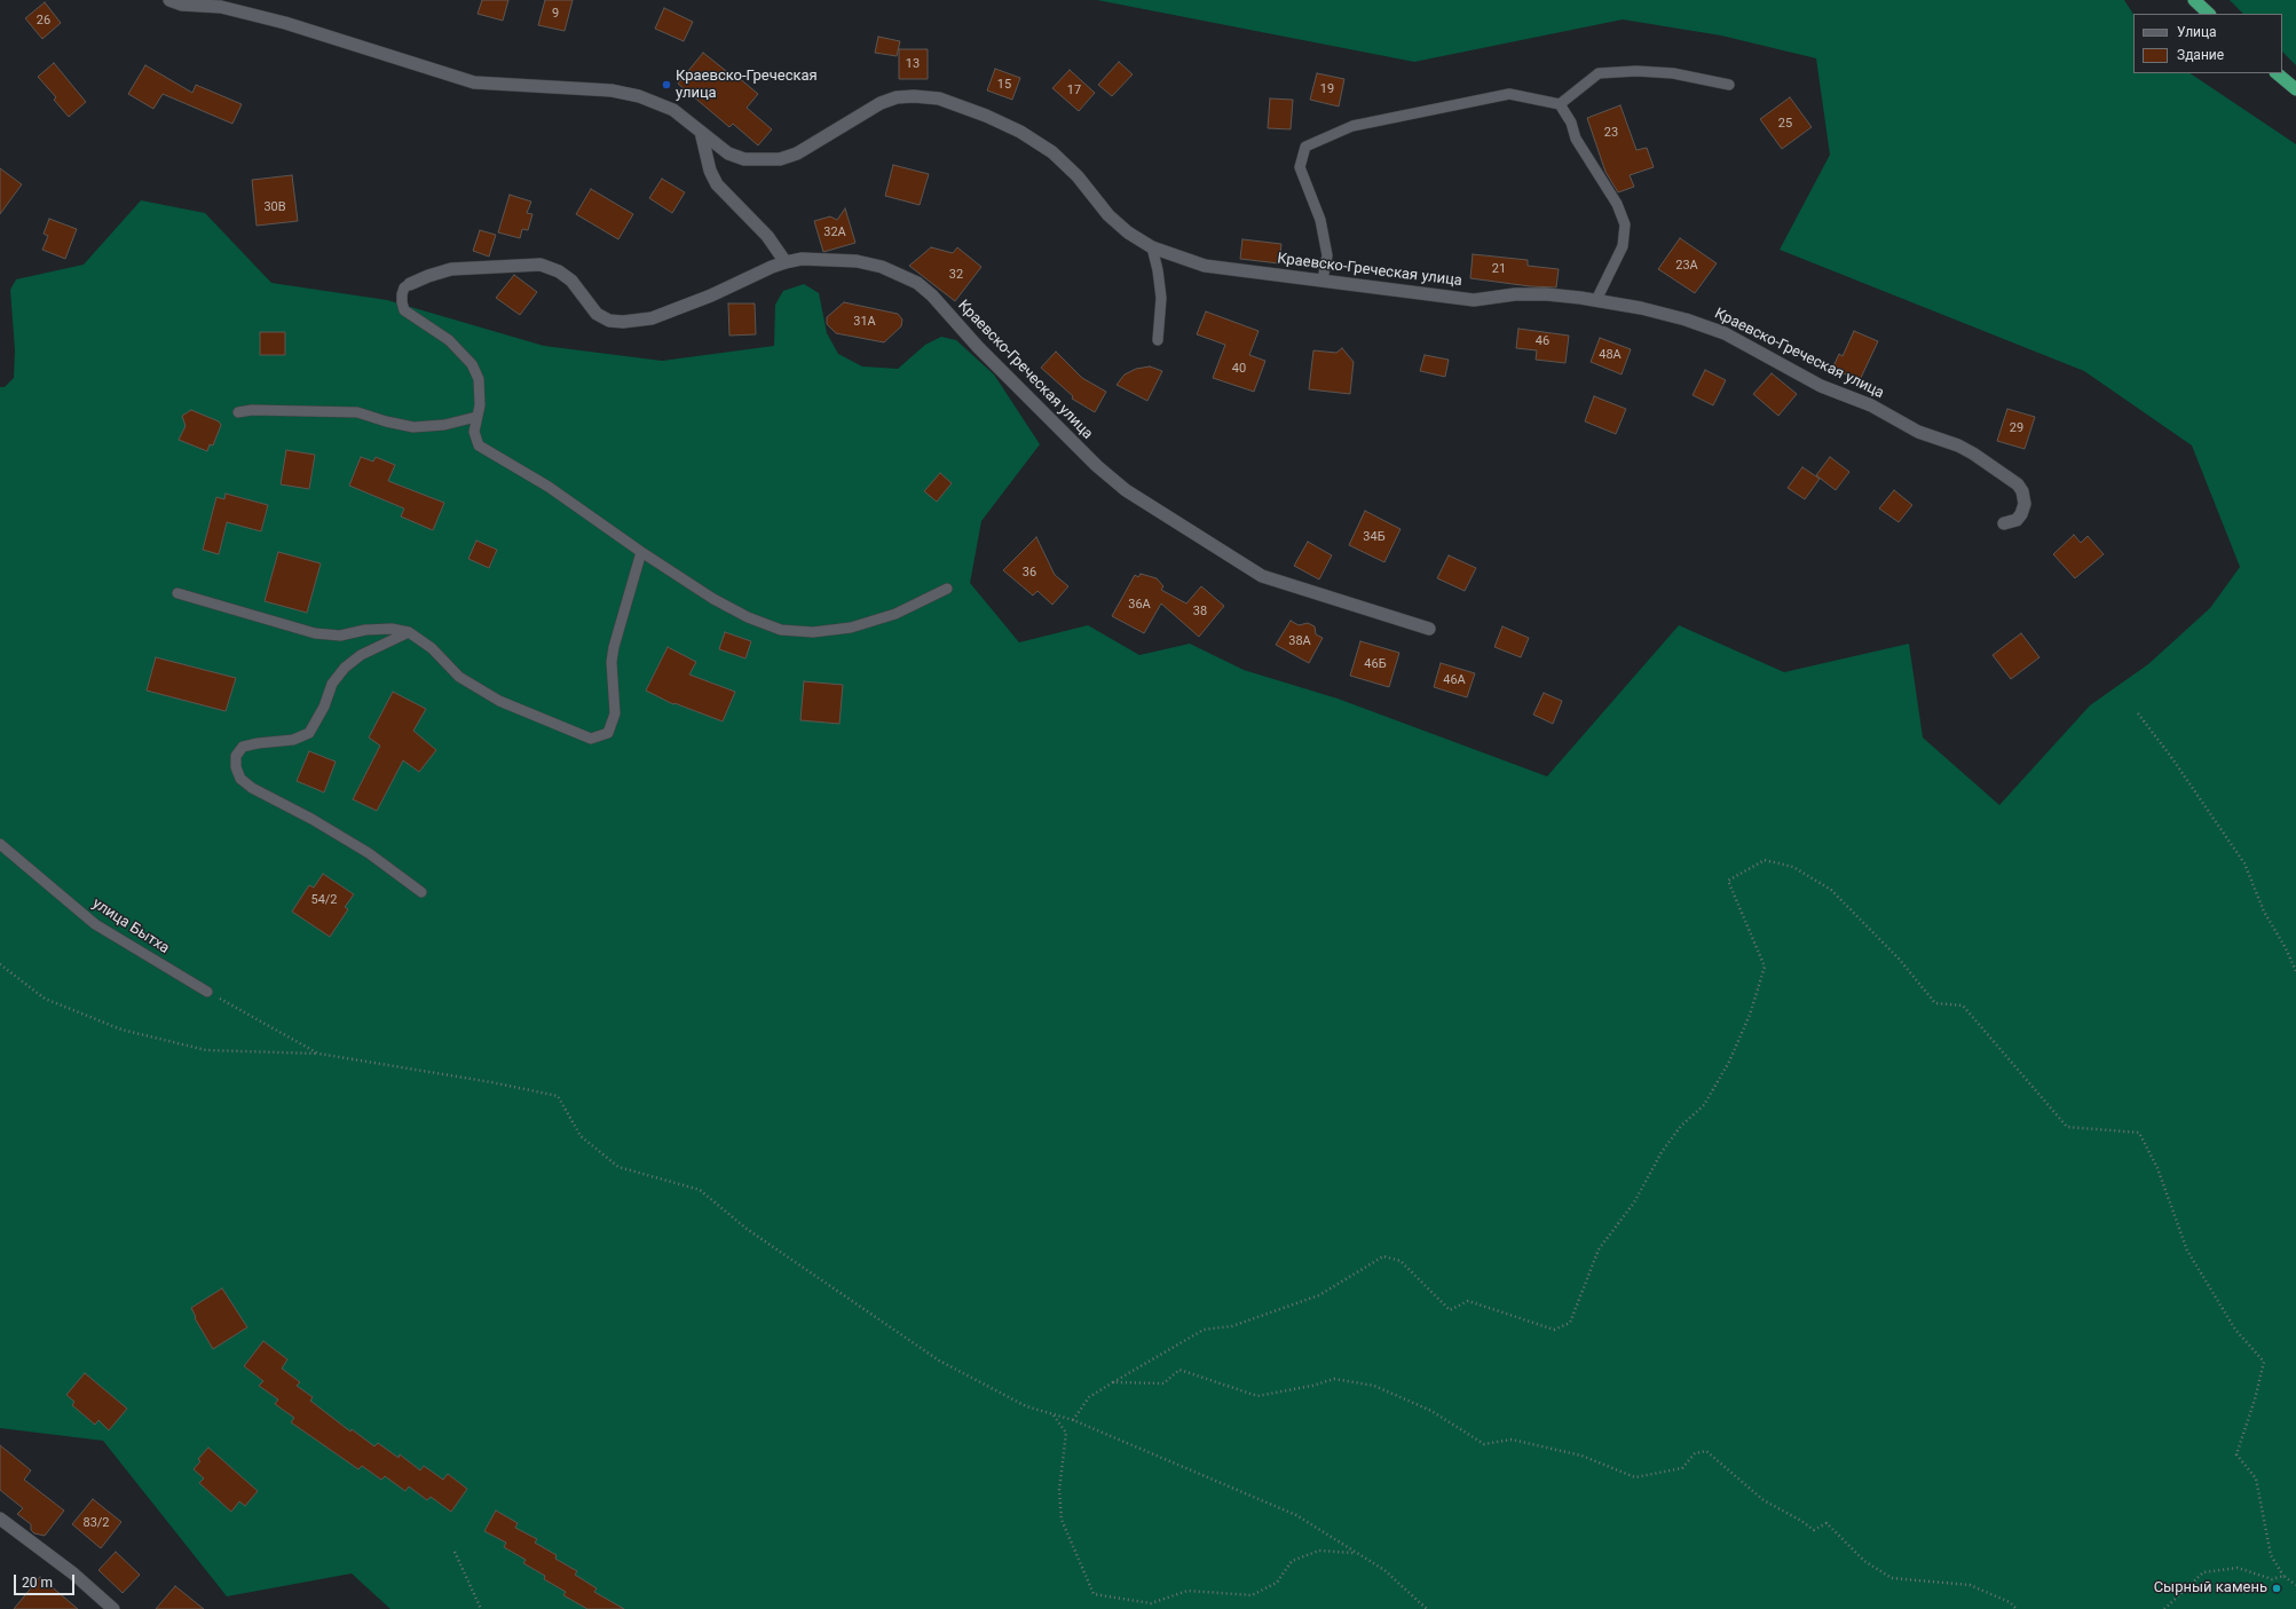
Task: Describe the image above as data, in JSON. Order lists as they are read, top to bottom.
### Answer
{
  "streets": {
    "street": ["Краевско-Греческая улица"],
    "lane": ["улица Бытха"]
  },
  "places": ["Краевско-Греческая улица", "Сырный камень"],
  "house_numbers": [
    "9",
    "26",
    "13",
    "15",
    "19",
    "17",
    "25",
    "23",
    "30В",
    "32А",
    "23А",
    "21",
    "32",
    "31А",
    "46",
    "48А",
    "40",
    "29",
    "34Б",
    "36",
    "36А",
    "38",
    "38А",
    "46Б",
    "46А",
    "54/2",
    "83/2"
  ],
  "legend": ["Улица", "Здание"],
  "scale_bar": "20 m"
}
